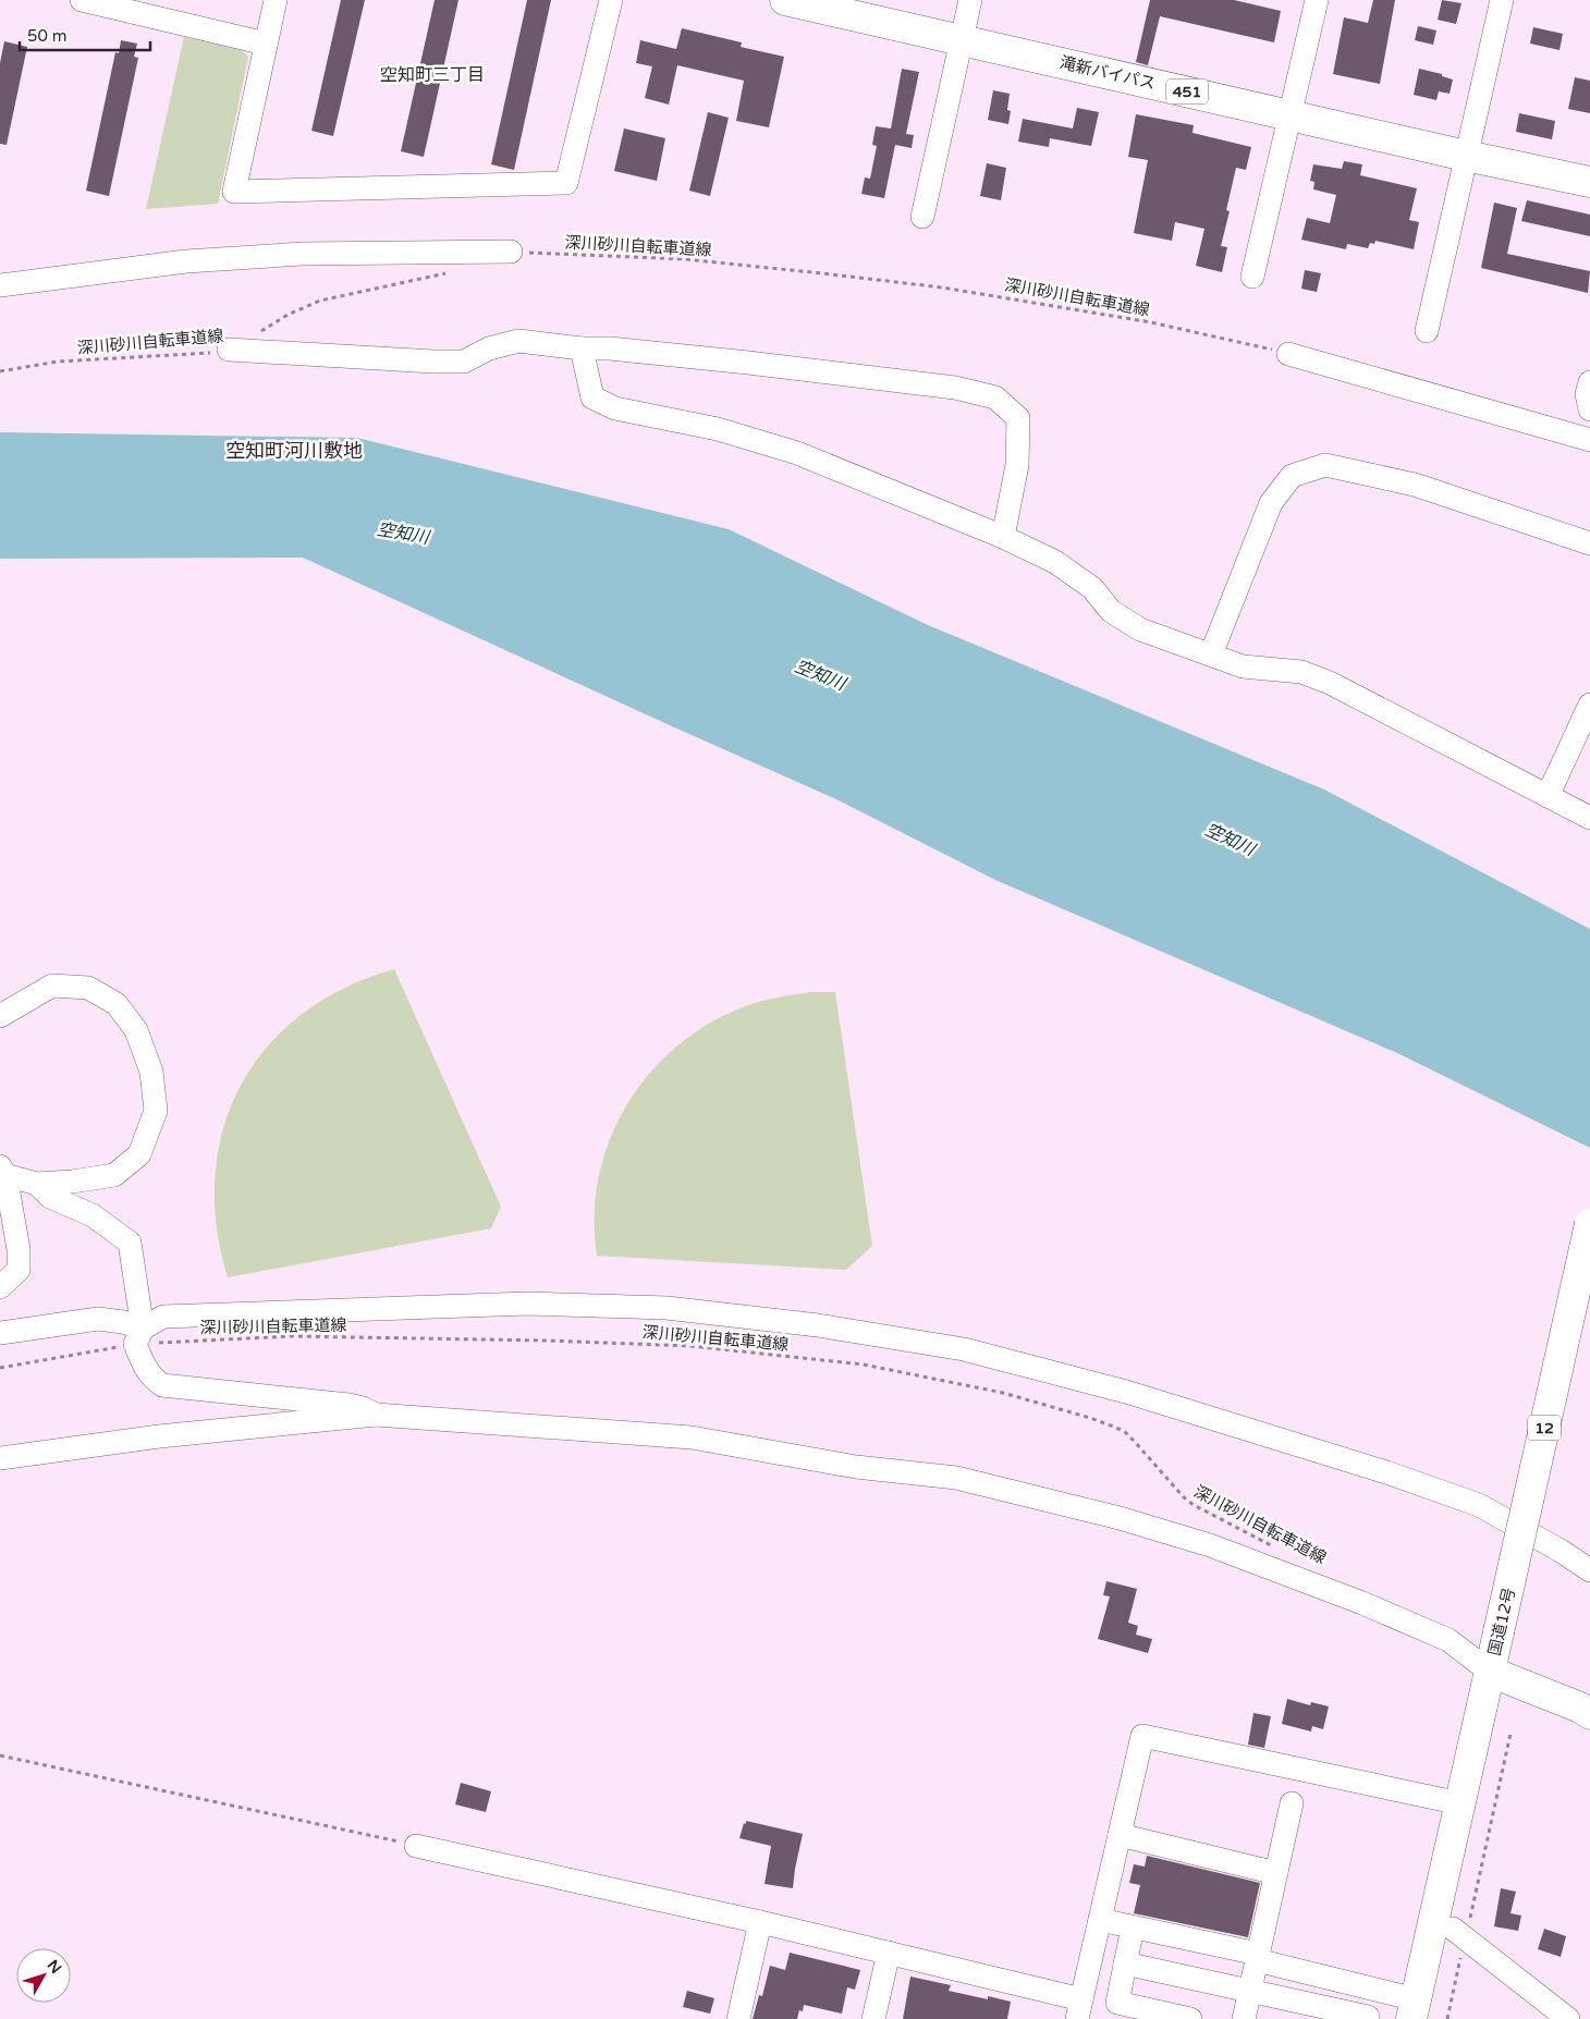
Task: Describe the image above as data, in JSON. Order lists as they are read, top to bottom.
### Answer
{
  "streets": {
    "main road": [
      "滝新バイパス",
      "451",
      "12",
      "国道12号"
    ],
    "path": ["深川砂川自転車道線"]
  },
  "districts": ["空知町三丁目", "空知町河川敷地"],
  "water": ["空知川"],
  "scale_bar": "50 m",
  "north": "top right"
}
